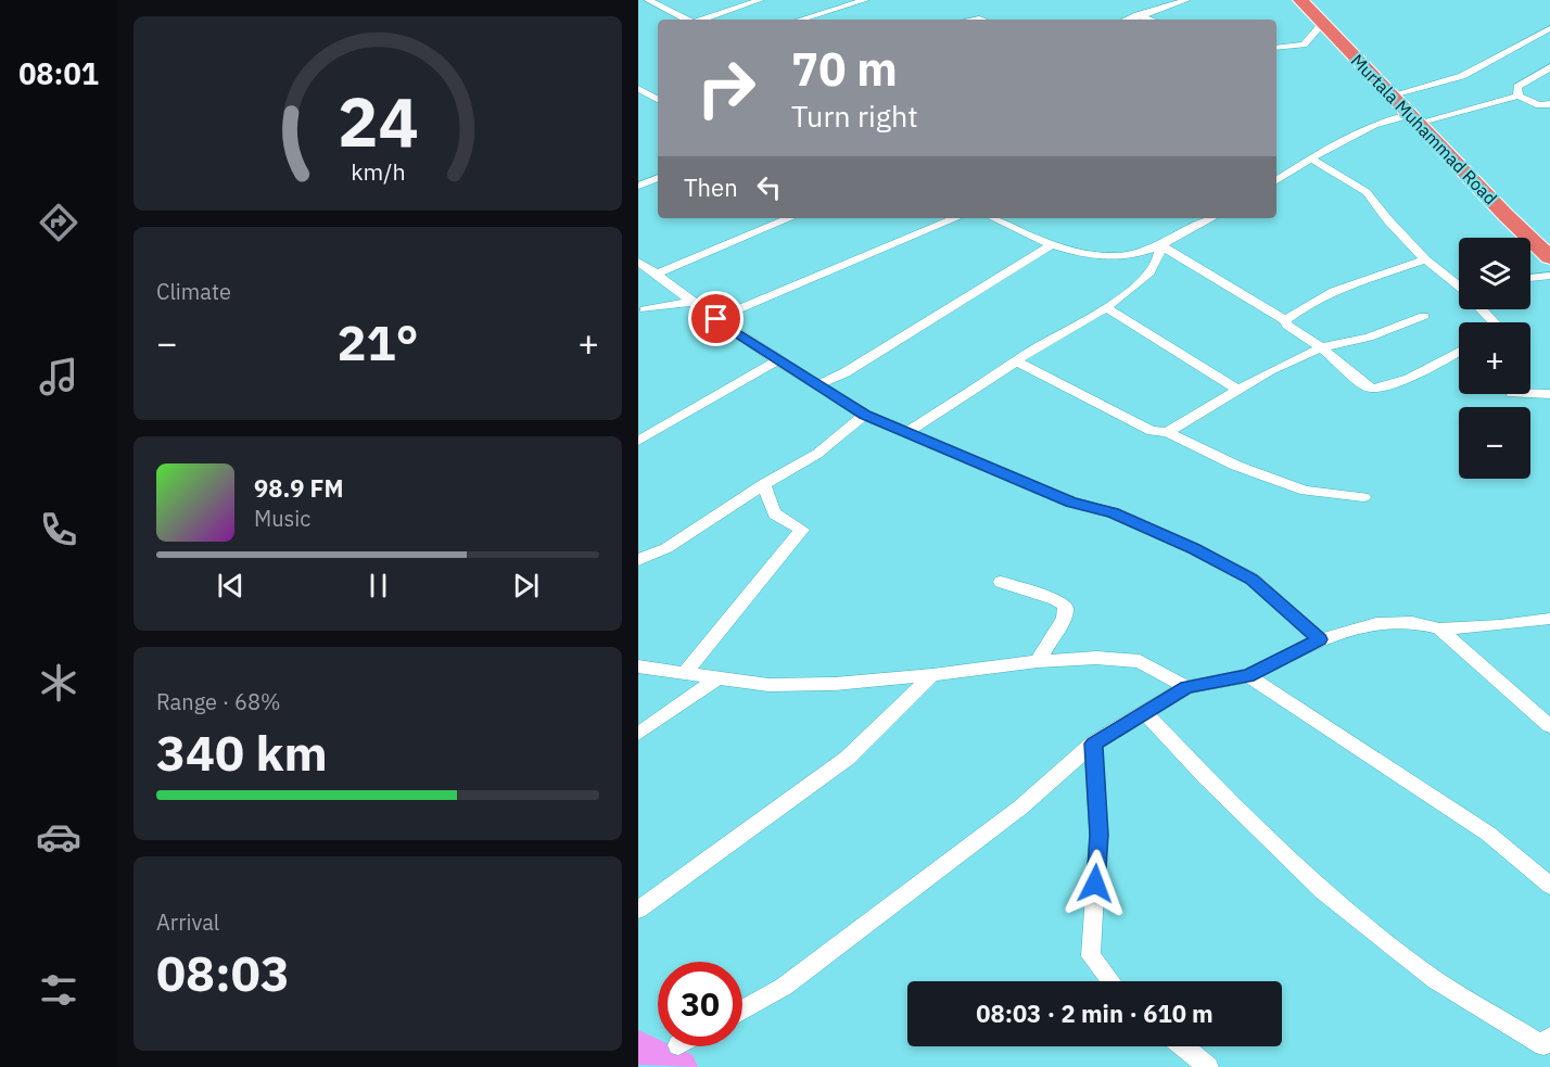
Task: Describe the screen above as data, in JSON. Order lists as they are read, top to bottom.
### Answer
{
  "streets": {
    "highway": ["Murtala Muhammad Road"]
  },
  "page": {
    "tabs": "08:01",
    "turn": ["70 m", "Turn right"],
    "then": "Then",
    "tile": [
      "Climate",
      ["Range · 68%", "340 km"],
      ["Arrival", "08:03"]
    ],
    "map_buttons": ["+", "−"],
    "heat": ["−", "21°", "+"],
    "song": ["98.9 FM", "Music"],
    "limit": "30",
    "trip": "08:03 · 2 min · 610 m",
    "gauge": ["24", "km/h"]
  }
}
